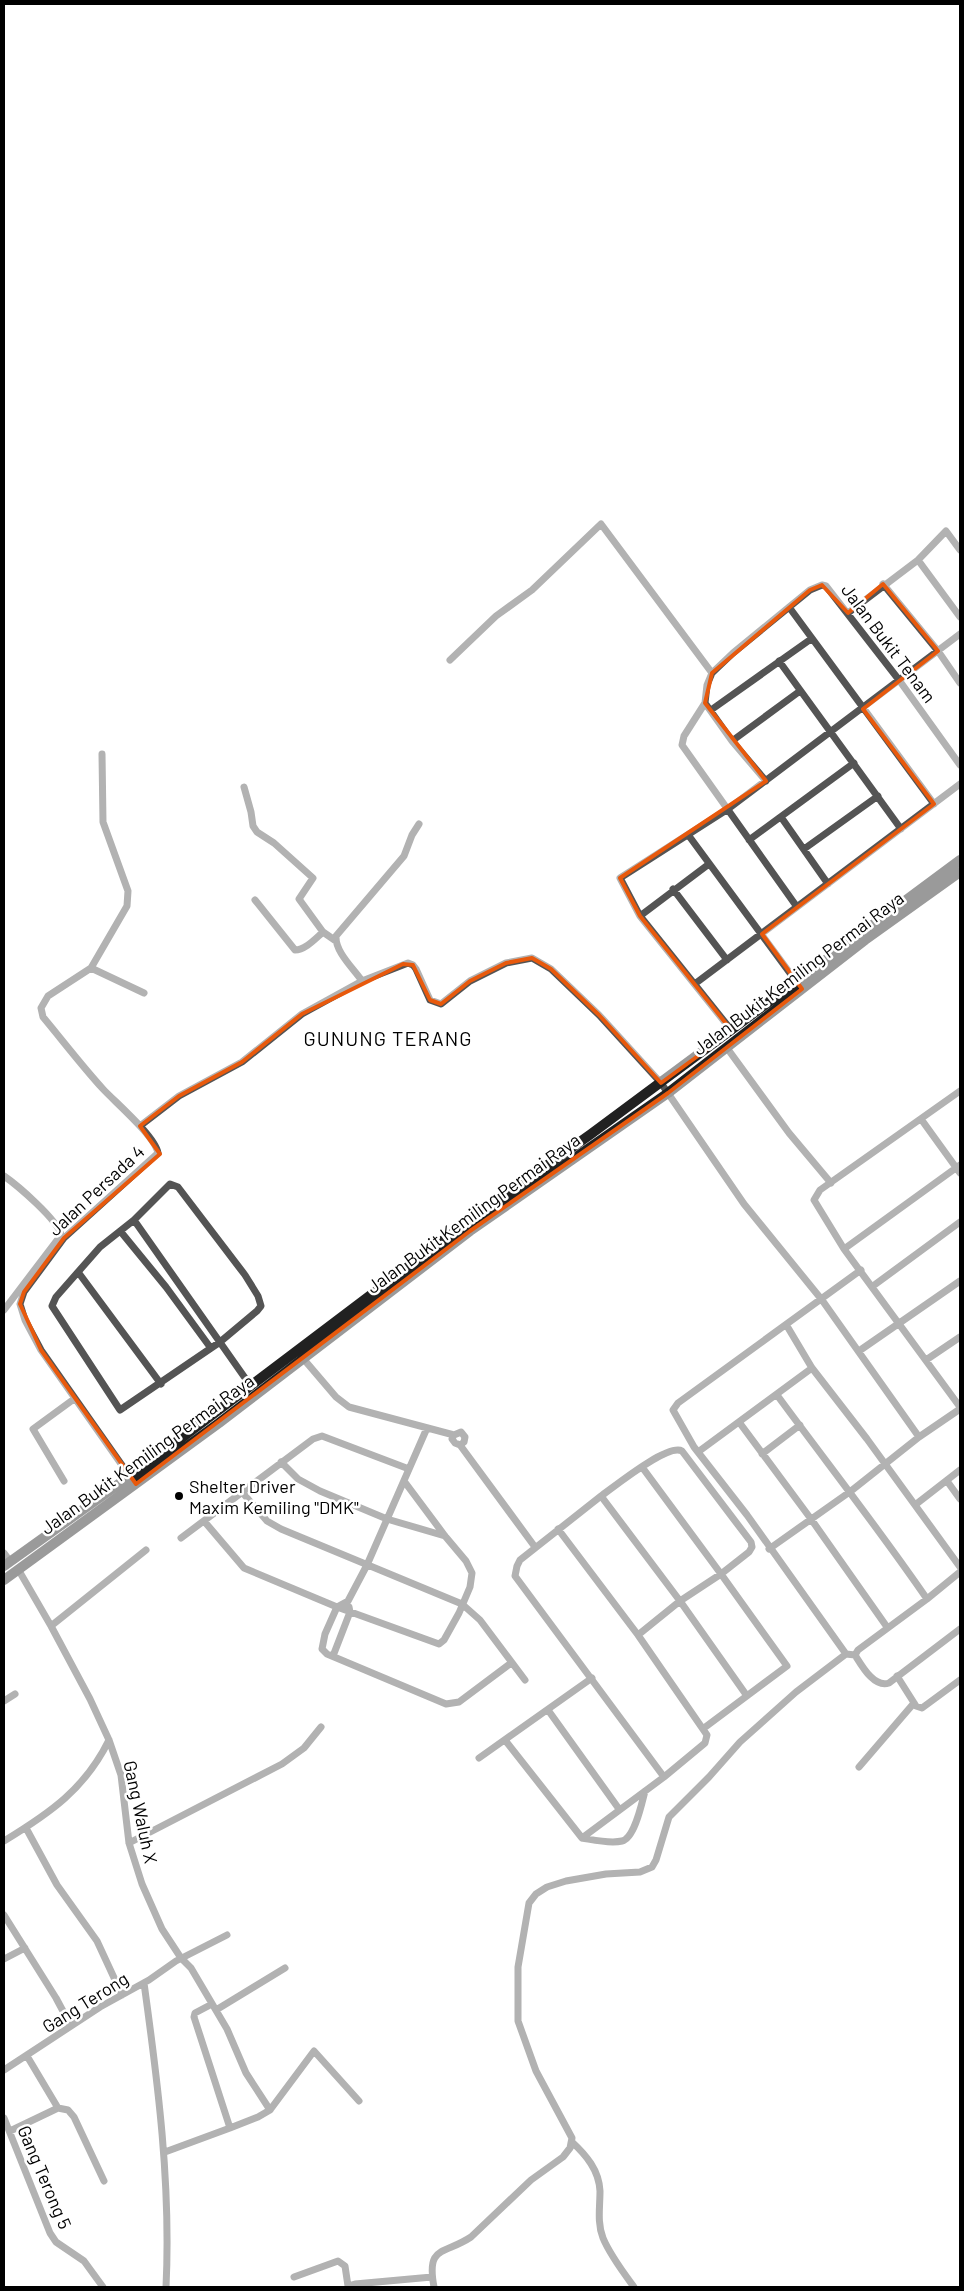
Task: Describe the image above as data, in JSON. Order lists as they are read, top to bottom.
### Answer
{
  "streets": {
    "street": [
      "Jalan Bukit Tenam",
      "Jalan Bukit Kemiling Permai Raya",
      "Jalan Persada 4",
      "Gang Waluh X",
      "Gang Terong",
      "Gang Terong 5"
    ]
  },
  "crossings": [
    ["Jalan Bukit Kemiling Permai Raya", "Jalan Persada 4"],
    ["Jalan Bukit Kemiling Permai Raya", "Gang Waluh X"],
    ["Gang Waluh X", "Gang Terong"]
  ],
  "districts": ["GUNUNG TERANG"],
  "places": ["Shelter Driver Maxim Kemiling \"DMK\""]
}
